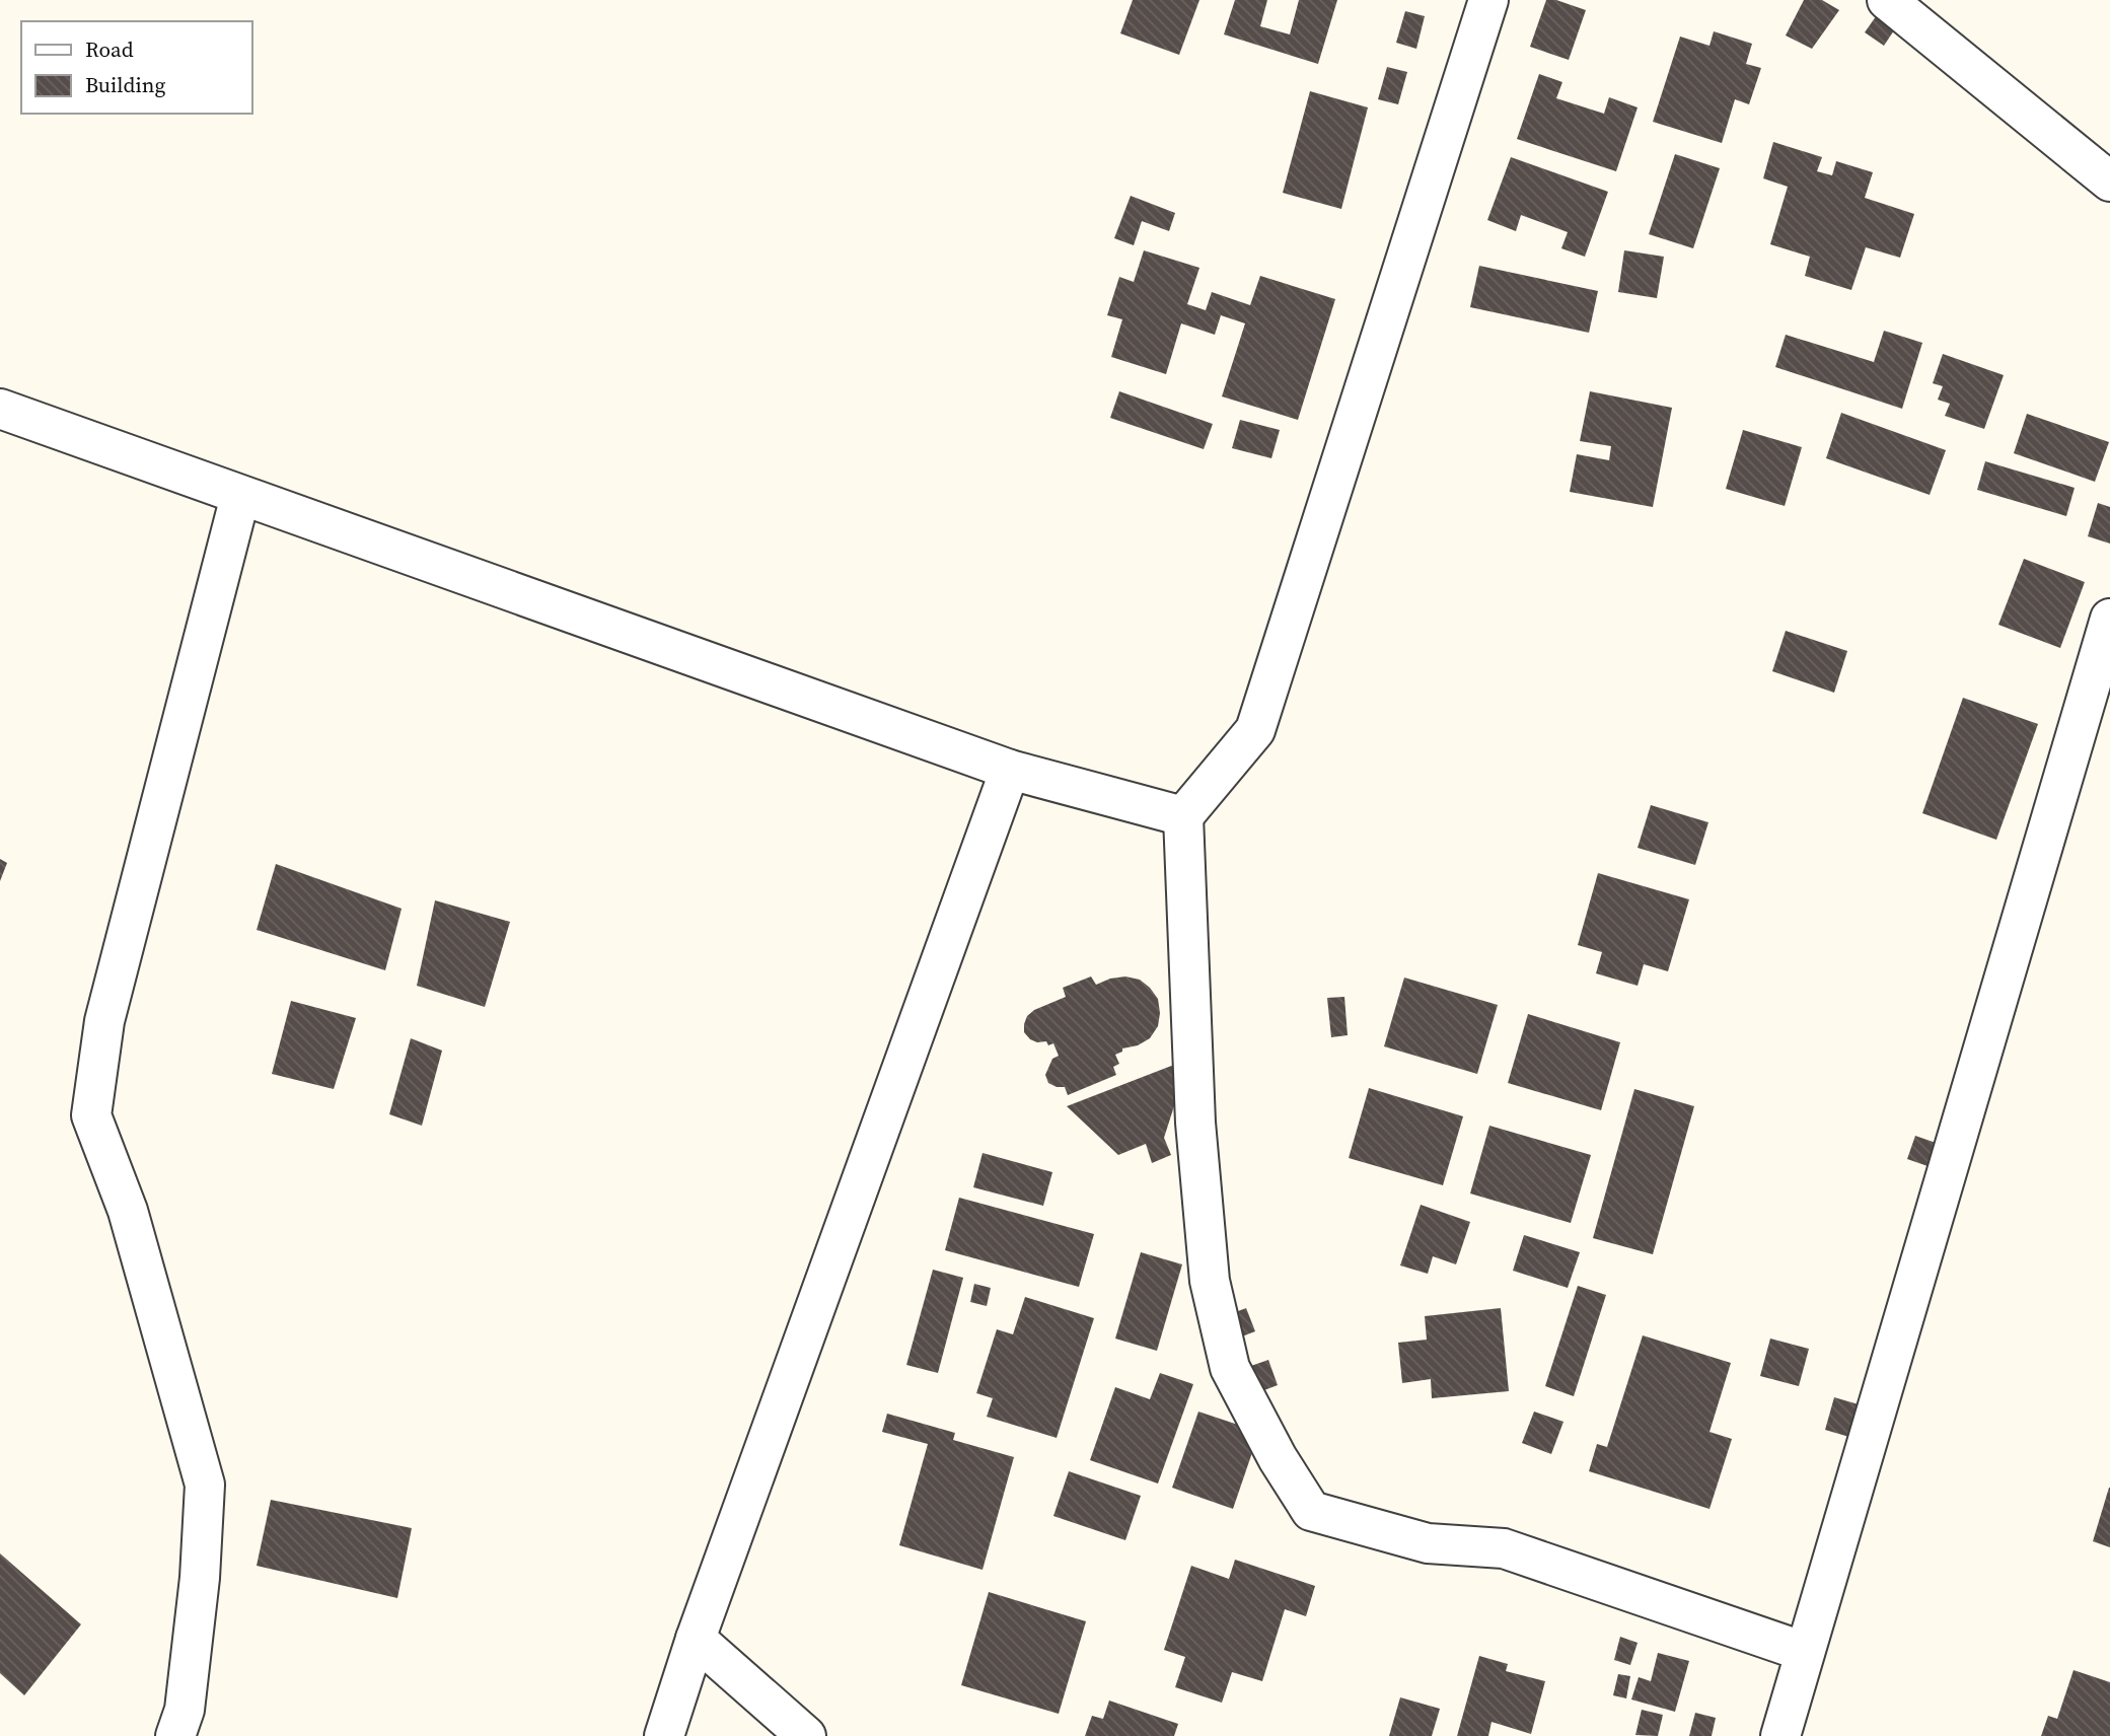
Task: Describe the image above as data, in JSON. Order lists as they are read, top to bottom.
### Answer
{
  "legend": ["Road", "Building"]
}
